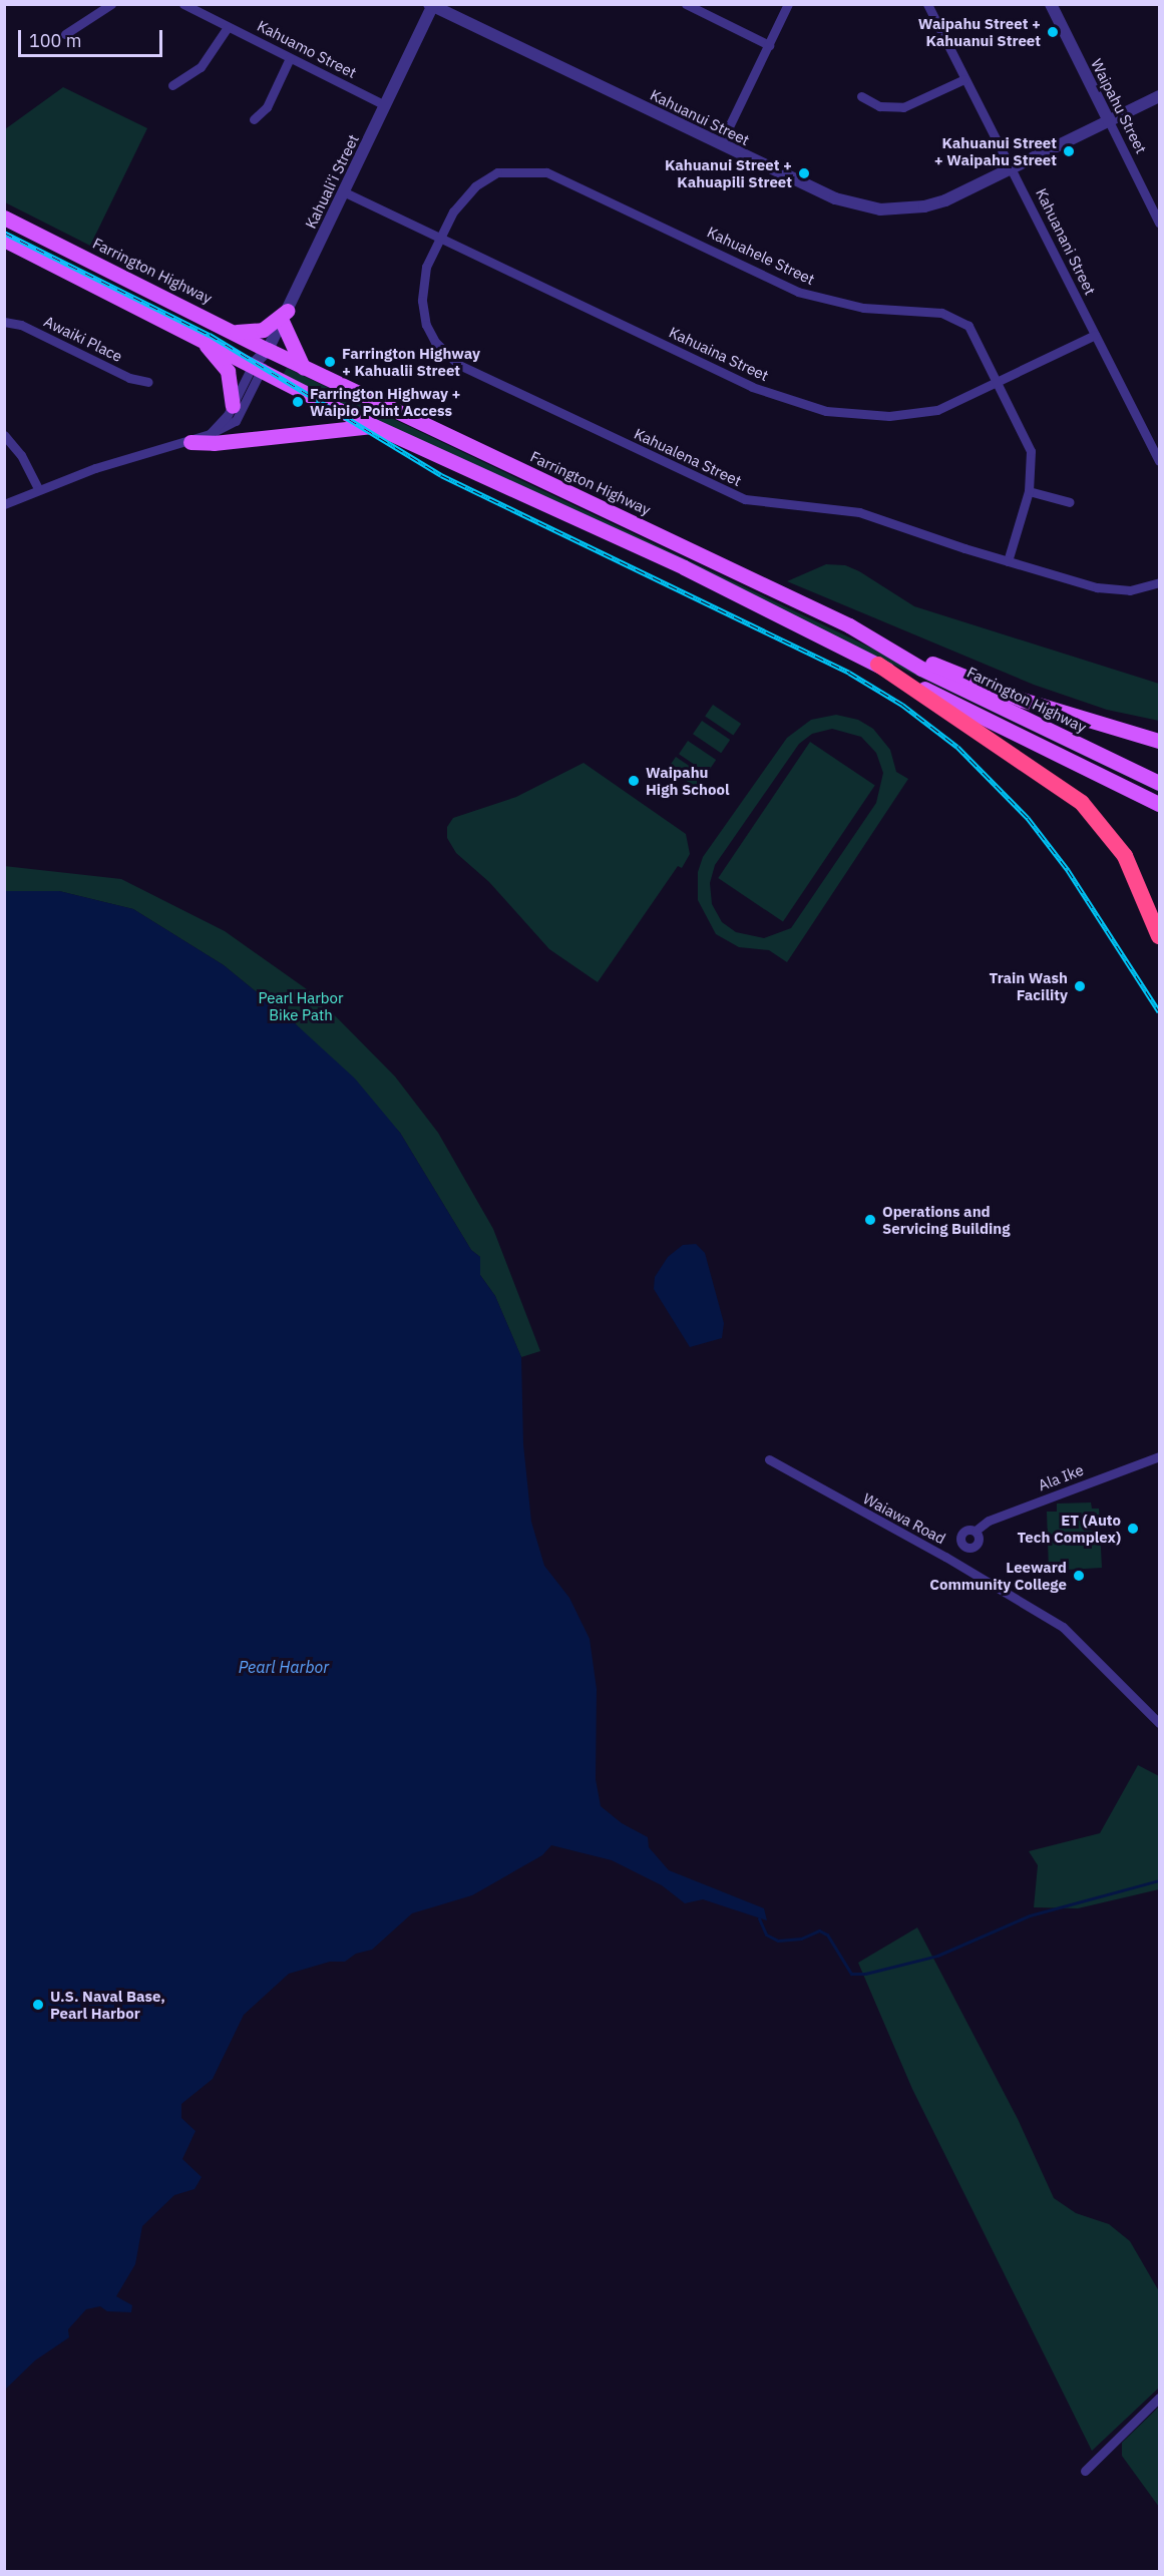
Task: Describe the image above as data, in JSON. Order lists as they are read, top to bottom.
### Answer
{
  "streets": {
    "main road": ["Farrington Highway"],
    "street": [
      "Kahuamo Street",
      "Waipahu Street",
      "Kahuanui Street",
      "Kahuali'i Street",
      "Kahuanani Street",
      "Kahuahele Street",
      "Awaiki Place",
      "Kahuaina Street",
      "Kahualena Street",
      "Ala Ike",
      "Waiawa Road"
    ]
  },
  "crossings": [
    ["Kahuamo Street", "Kahuali'i Street"],
    ["Waipahu Street", "Kahuanui Street"],
    ["Kahuanui Street", "Kahuali'i Street"],
    ["Kahuanui Street", "Kahuanani Street"],
    ["Kahuali'i Street", "Farrington Highway"],
    ["Kahuali'i Street", "Kahuaina Street"],
    ["Kahuanani Street", "Kahuaina Street"],
    ["Kahuahele Street", "Kahuaina Street"],
    ["Kahuahele Street", "Kahualena Street"],
    ["Kahuaina Street", "Kahualena Street"]
  ],
  "water": ["Pearl Harbor"],
  "parks": ["Pearl Harbor Bike Path"],
  "places": [
    "Waipahu Street + Kahuanui Street",
    "Kahuanui Street + Waipahu Street",
    "Kahuanui Street + Kahuapili Street",
    "Farrington Highway + Kahualii Street",
    "Farrington Highway + Waipio Point Access",
    "Waipahu High School",
    "Train Wash Facility",
    "Operations and Servicing Building",
    "ET (Auto Tech Complex)",
    "Leeward Community College",
    "U.S. Naval Base, Pearl Harbor"
  ],
  "scale_bar": "100 m"
}
